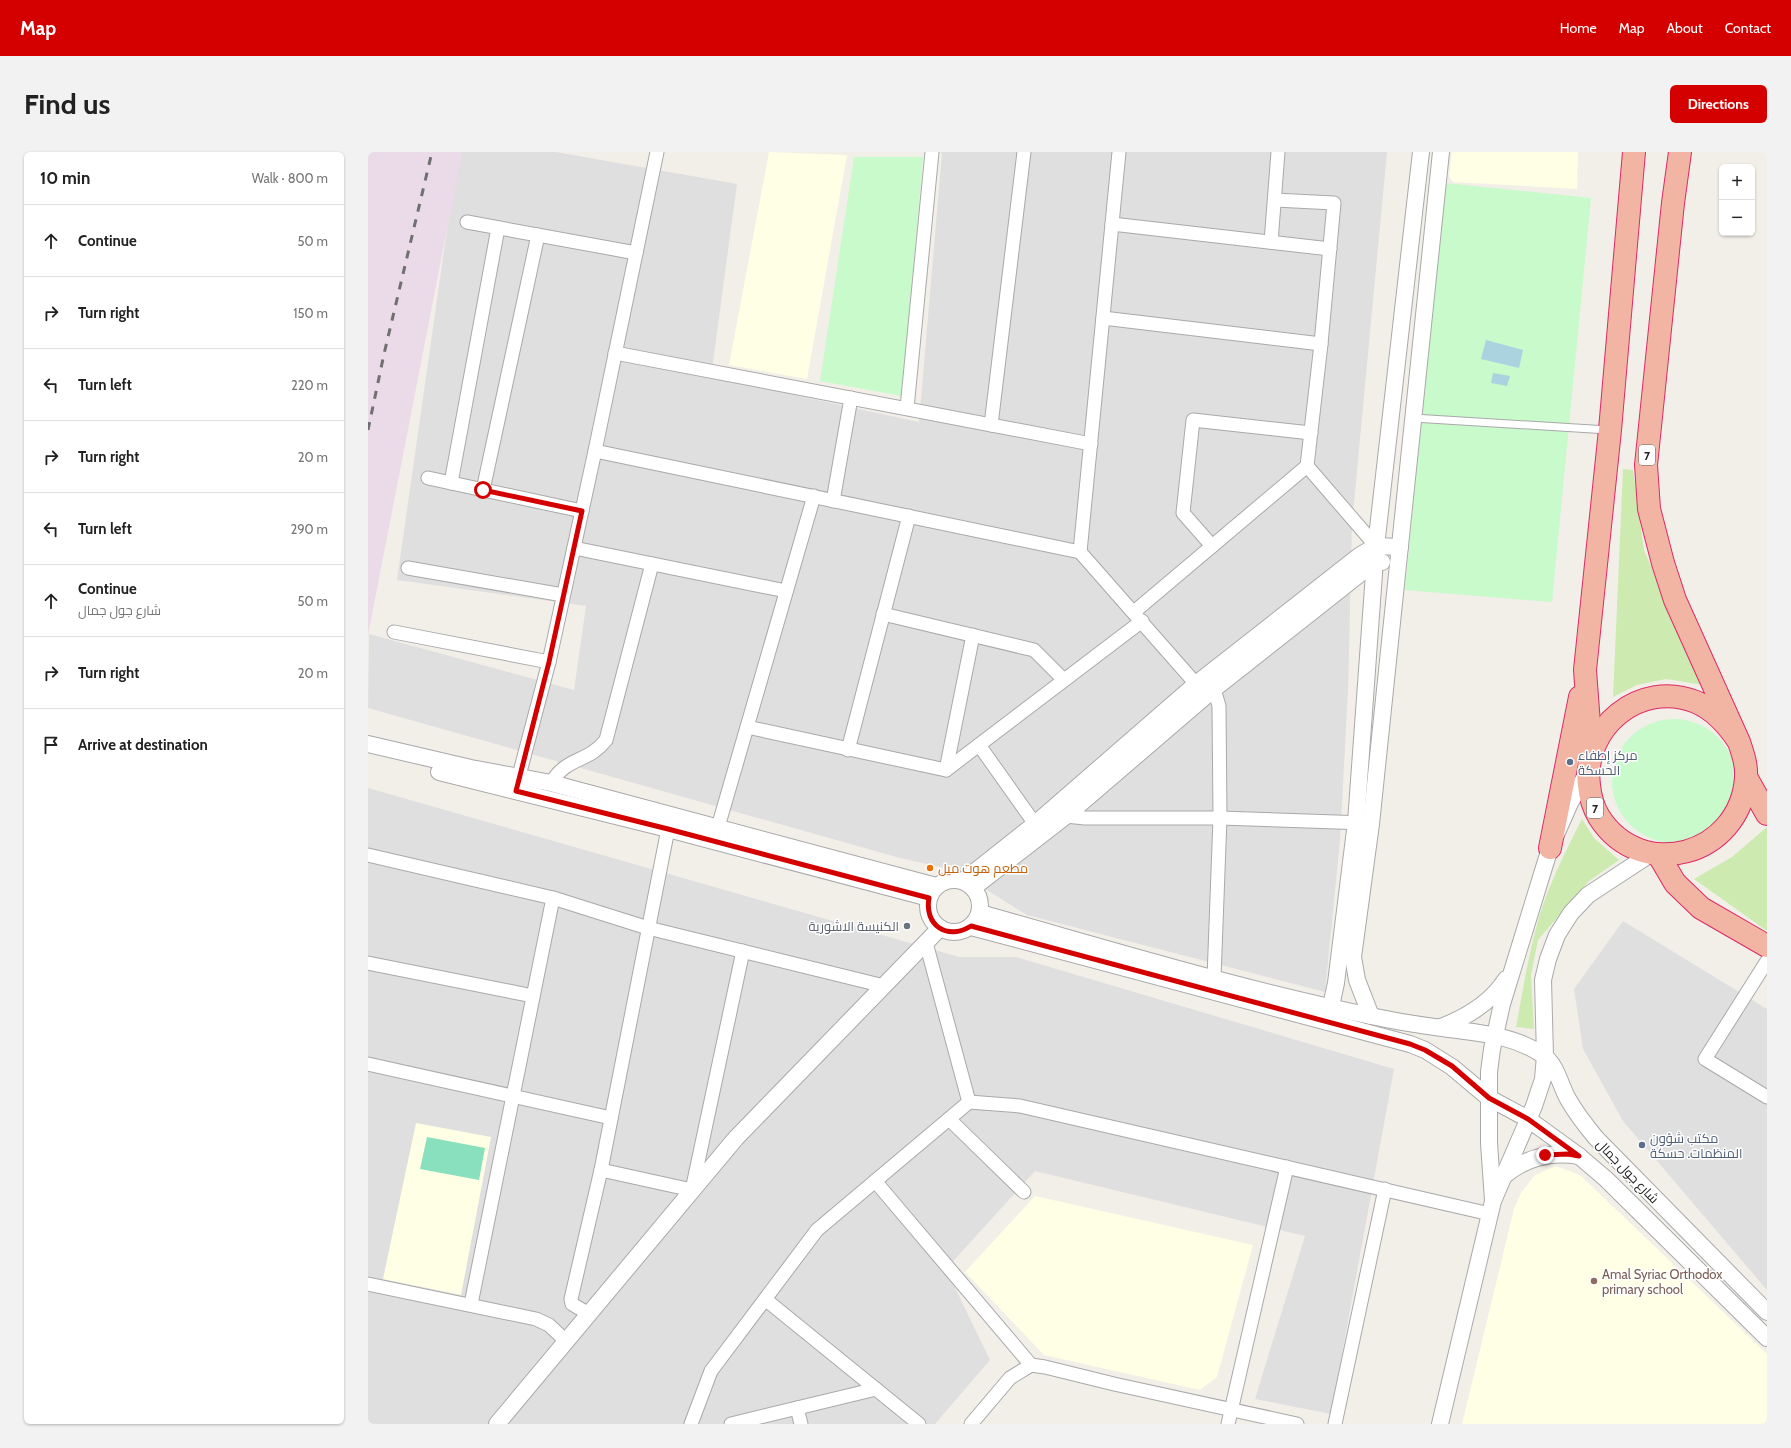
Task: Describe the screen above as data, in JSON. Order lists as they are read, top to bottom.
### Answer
{
  "streets": {
    "highway": ["7"],
    "street": ["شارع جول جمال"]
  },
  "places": [
    "مركز إطفاء الحسكة",
    "مطعم هوت ميل",
    "الكنيسة الاشورية",
    "مكتب شؤون المنظمات. حسكة",
    "Amal Syriac Orthodox primary school"
  ],
  "page": {
    "header": "Map",
    "nav": [
      "Home",
      "Map",
      "About",
      "Contact"
    ],
    "buttons": "Directions",
    "title": "Find us",
    "heading": ["10 min", "Walk · 800 m"],
    "map_buttons": ["+", "−"],
    "list": [
      ["Continue", "50 m"],
      ["Turn right", "150 m"],
      ["Turn left", "220 m"],
      ["Turn right", "20 m"],
      ["Turn left", "290 m"],
      ["Continue", "شارع جول جمال", "50 m"],
      ["Turn right", "20 m"],
      "Arrive at destination"
    ]
  }
}
